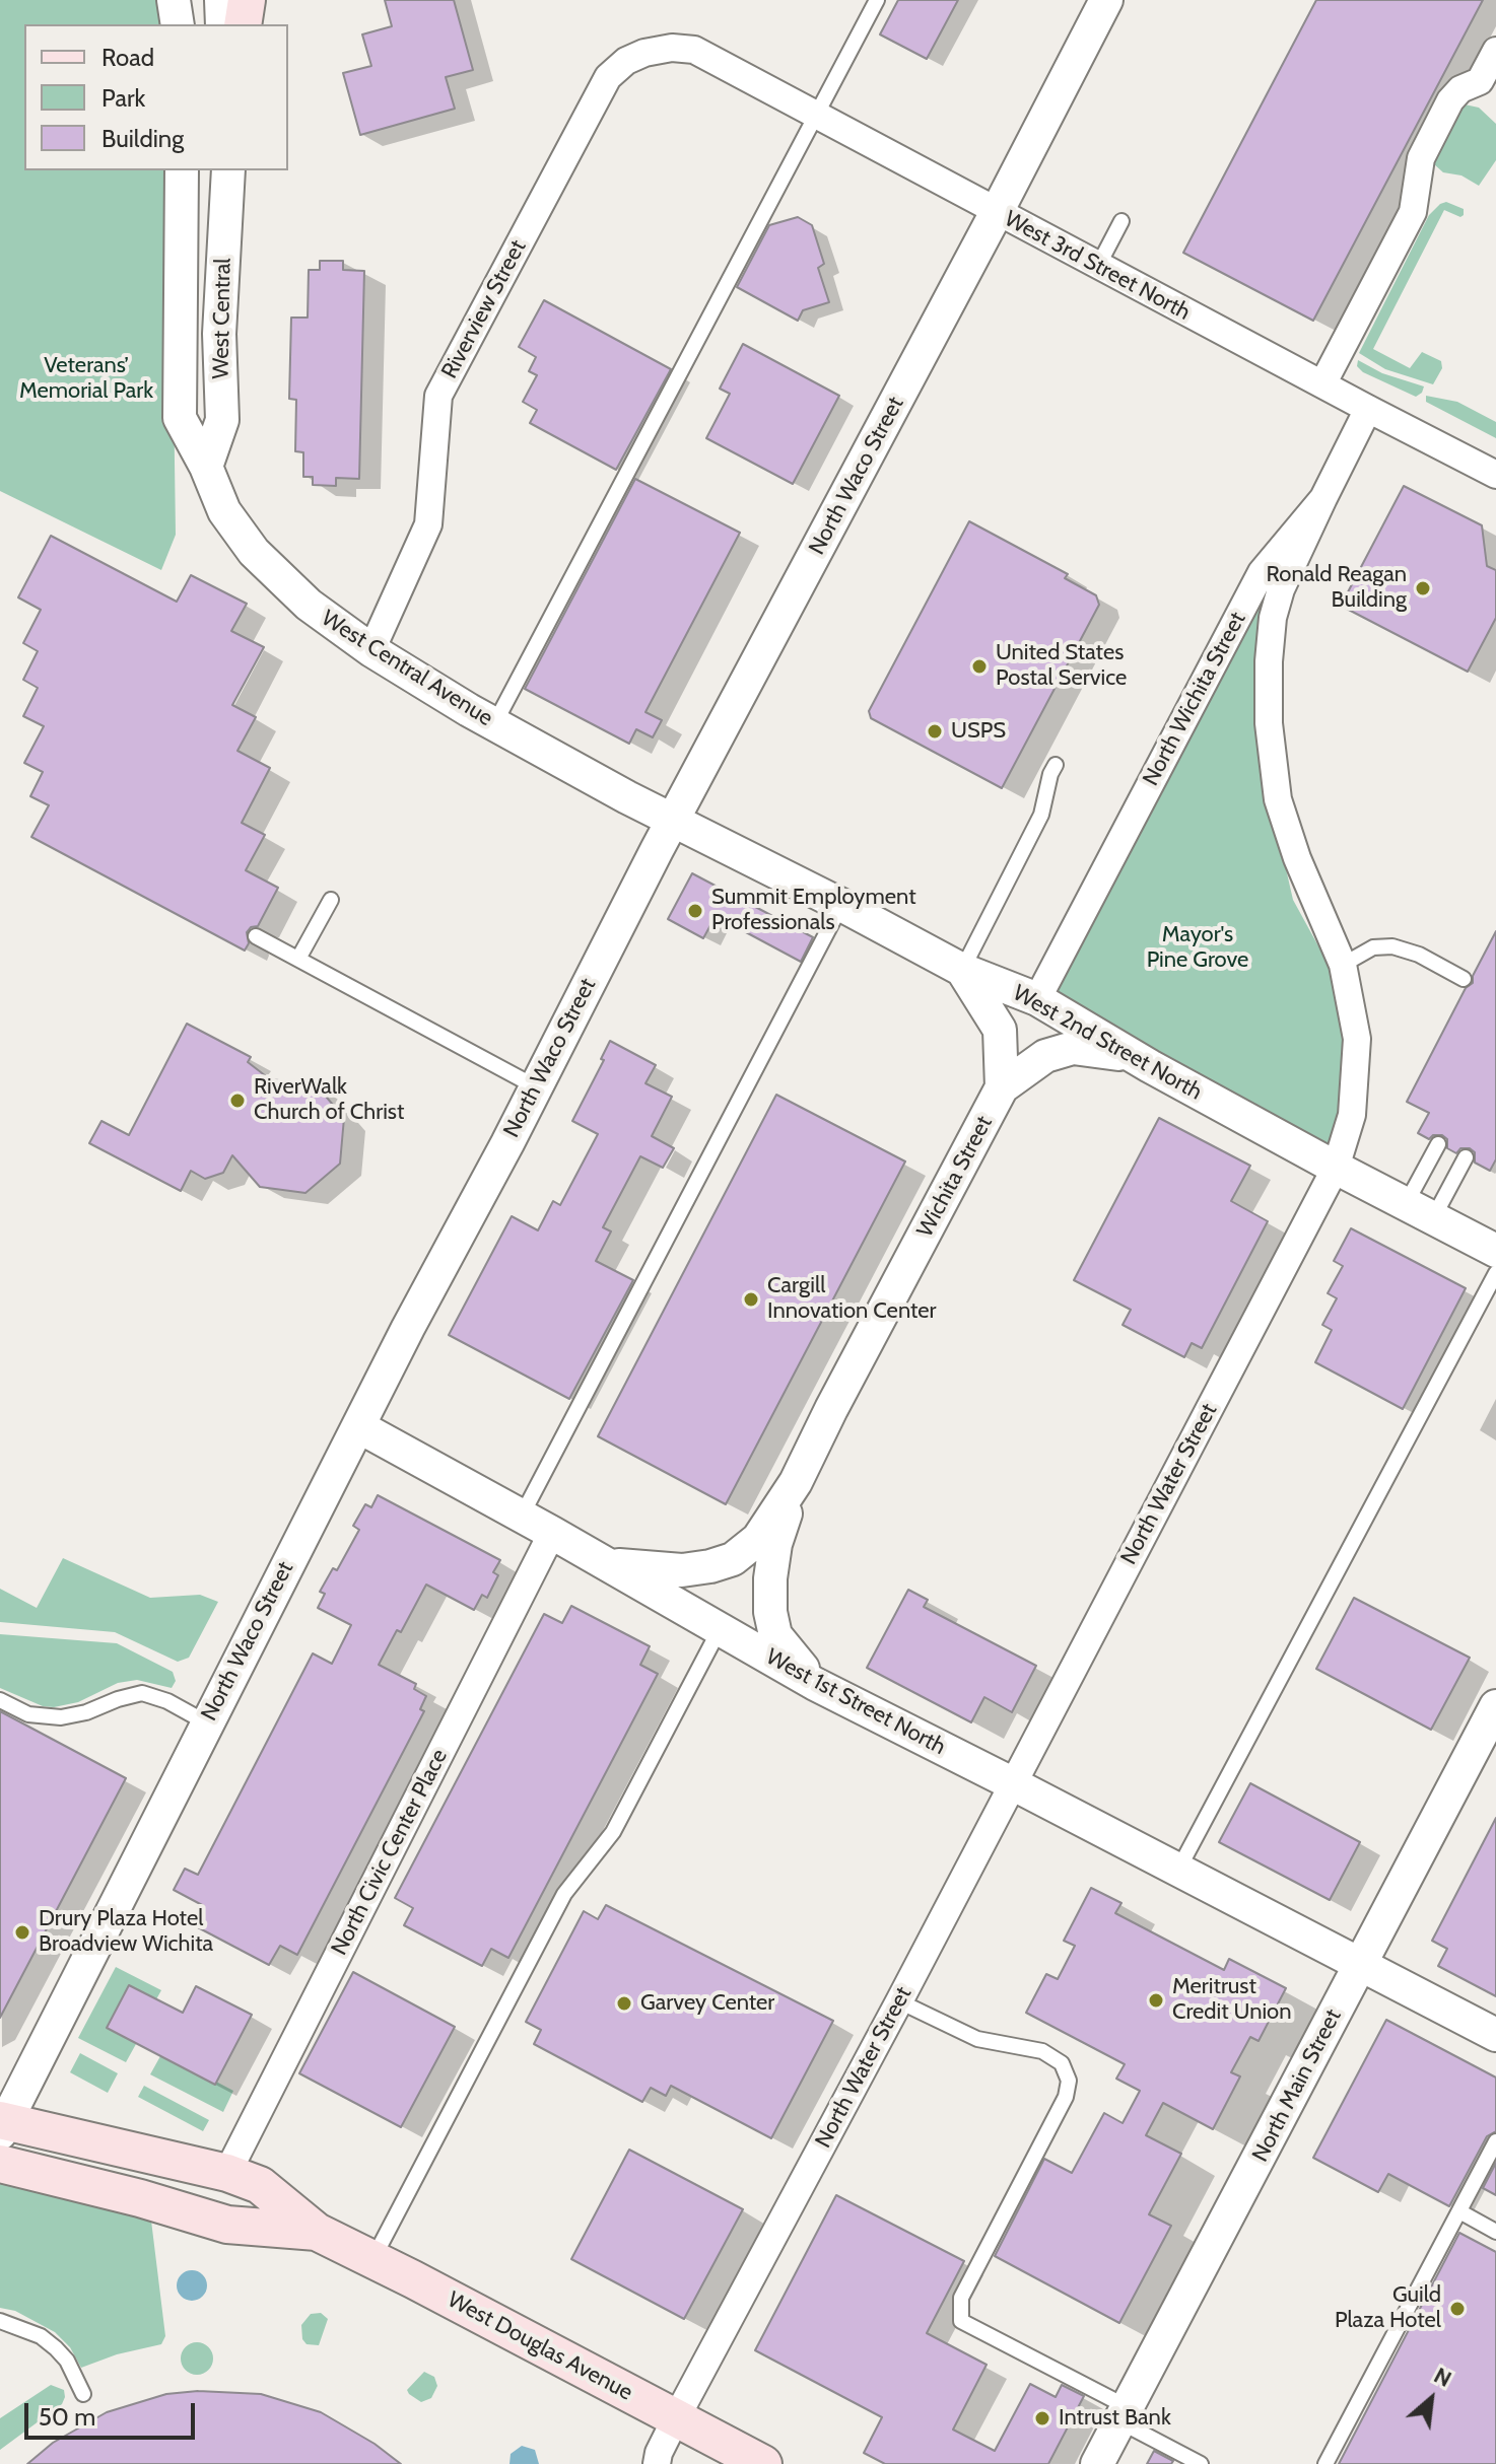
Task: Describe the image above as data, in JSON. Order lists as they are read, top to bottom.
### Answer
{
  "streets": {
    "main road": ["West Douglas Avenue"],
    "street": [
      "West 3rd Street North",
      "Riverview Street",
      "West Central",
      "North Waco Street",
      "West Central Avenue",
      "North Wichita Street",
      "West 2nd Street North",
      "Wichita Street",
      "North Water Street",
      "West 1st Street North",
      "North Civic Center Place",
      "North Main Street"
    ]
  },
  "crossings": [
    ["West 3rd Street North", "Riverview Street"],
    ["West 3rd Street North", "North Waco Street"],
    ["West 3rd Street North", "North Wichita Street"],
    ["Riverview Street", "West Central Avenue"],
    ["West Central", "West Central Avenue"],
    ["North Waco Street", "West 2nd Street North"],
    ["North Waco Street", "West 1st Street North"],
    ["North Waco Street", "West Douglas Avenue"],
    ["West Central Avenue", "West 2nd Street North"],
    ["North Wichita Street", "West 2nd Street North"],
    ["North Wichita Street", "North Water Street"],
    ["West 2nd Street North", "North Water Street"],
    ["North Water Street", "West 1st Street North"],
    ["North Water Street", "West Douglas Avenue"],
    ["West 1st Street North", "North Civic Center Place"],
    ["West 1st Street North", "North Main Street"],
    ["North Civic Center Place", "West Douglas Avenue"]
  ],
  "parks": ["Veterans’ Memorial Park", "Mayor's Pine Grove"],
  "places": [
    "Ronald Reagan Building",
    "United States Postal Service",
    "USPS",
    "Summit Employment Professionals",
    "RiverWalk Church of Christ",
    "Cargill Innovation Center",
    "Drury Plaza Hotel Broadview Wichita",
    "Meritrust Credit Union",
    "Garvey Center",
    "Guild Plaza Hotel",
    "Intrust Bank"
  ],
  "legend": ["Road", "Park", "Building"],
  "scale_bar": "50 m",
  "north": "top right"
}
